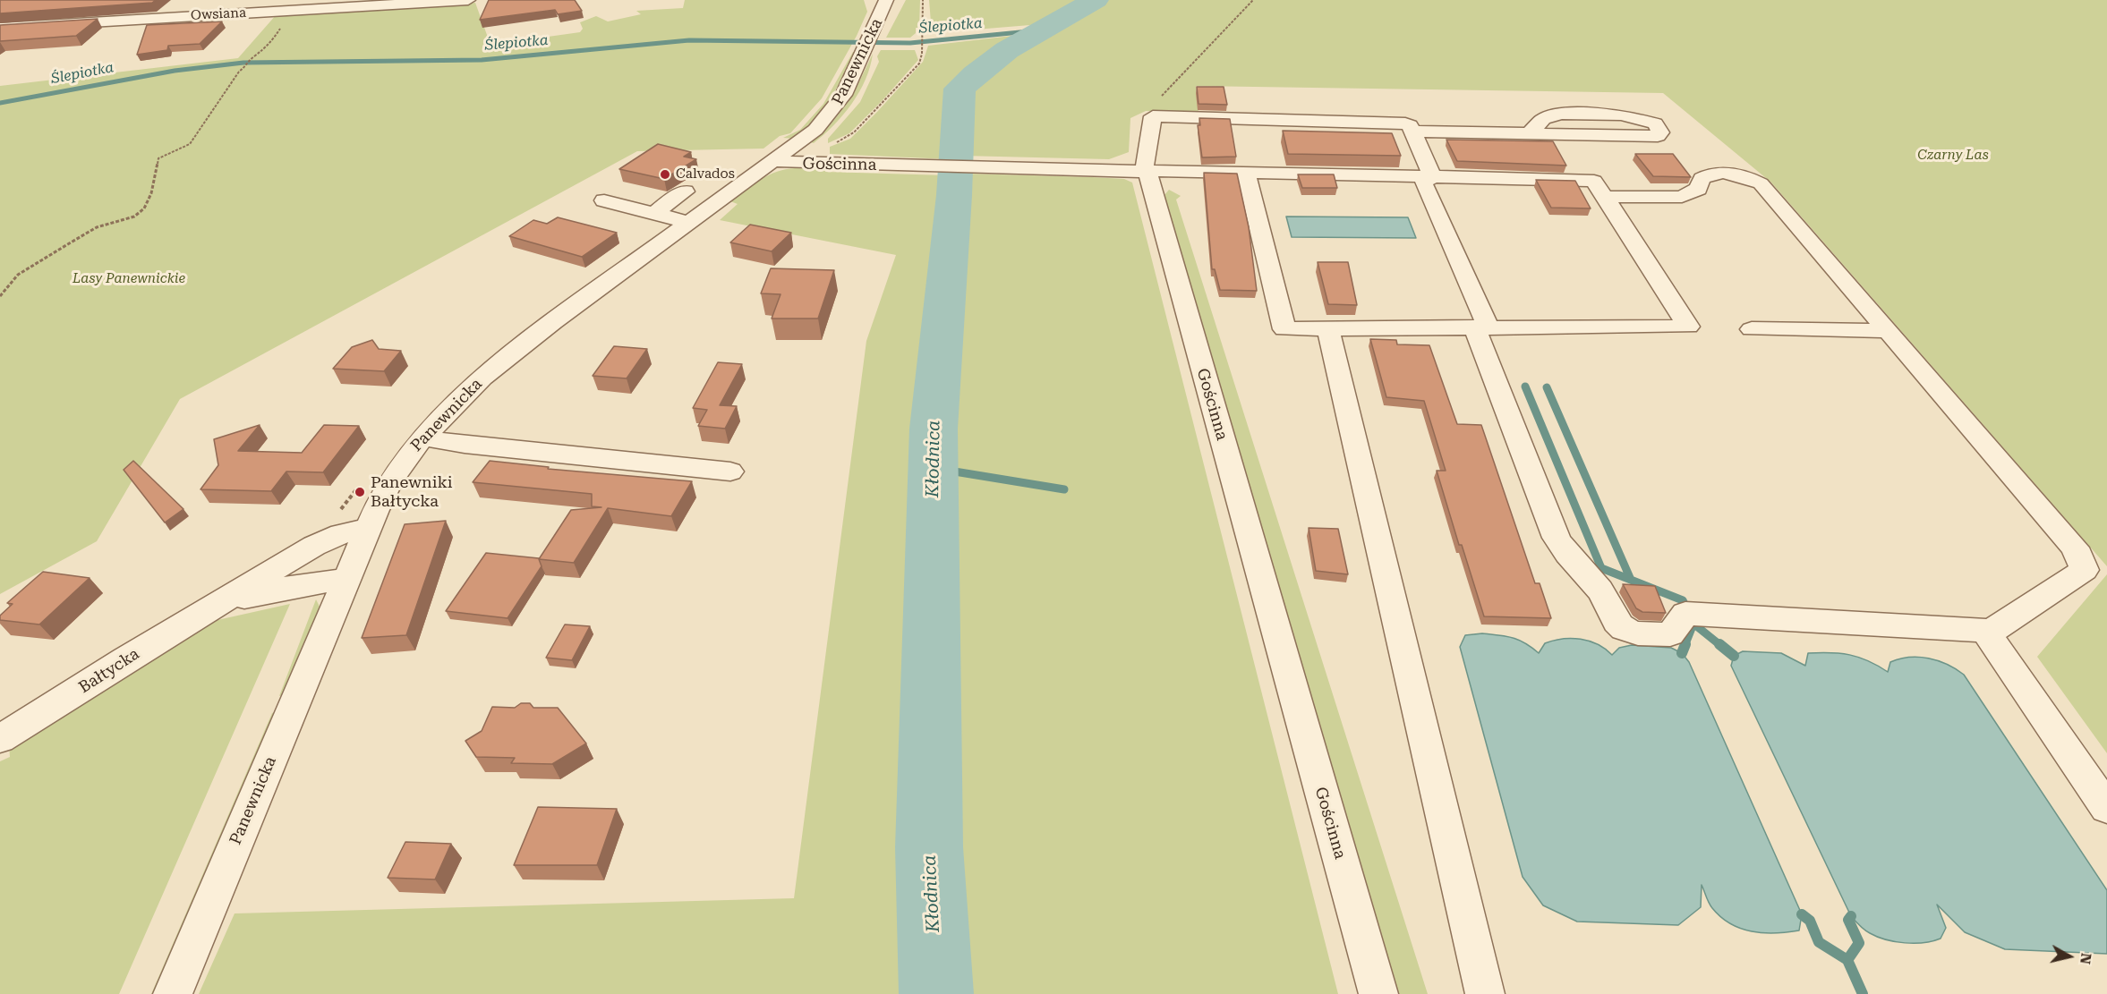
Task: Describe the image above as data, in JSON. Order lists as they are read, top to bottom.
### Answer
{
  "streets": {
    "street": [
      "Owsiana",
      "Panewnicka",
      "Gościnna",
      "Bałtycka"
    ]
  },
  "crossings": [
    ["Panewnicka", "Gościnna"],
    ["Panewnicka", "Bałtycka"]
  ],
  "water": ["Ślepiotka", "Kłodnica"],
  "parks": ["Czarny Las", "Lasy Panewnickie"],
  "places": ["Calvados", "Panewniki Bałtycka"],
  "north": "right"
}
